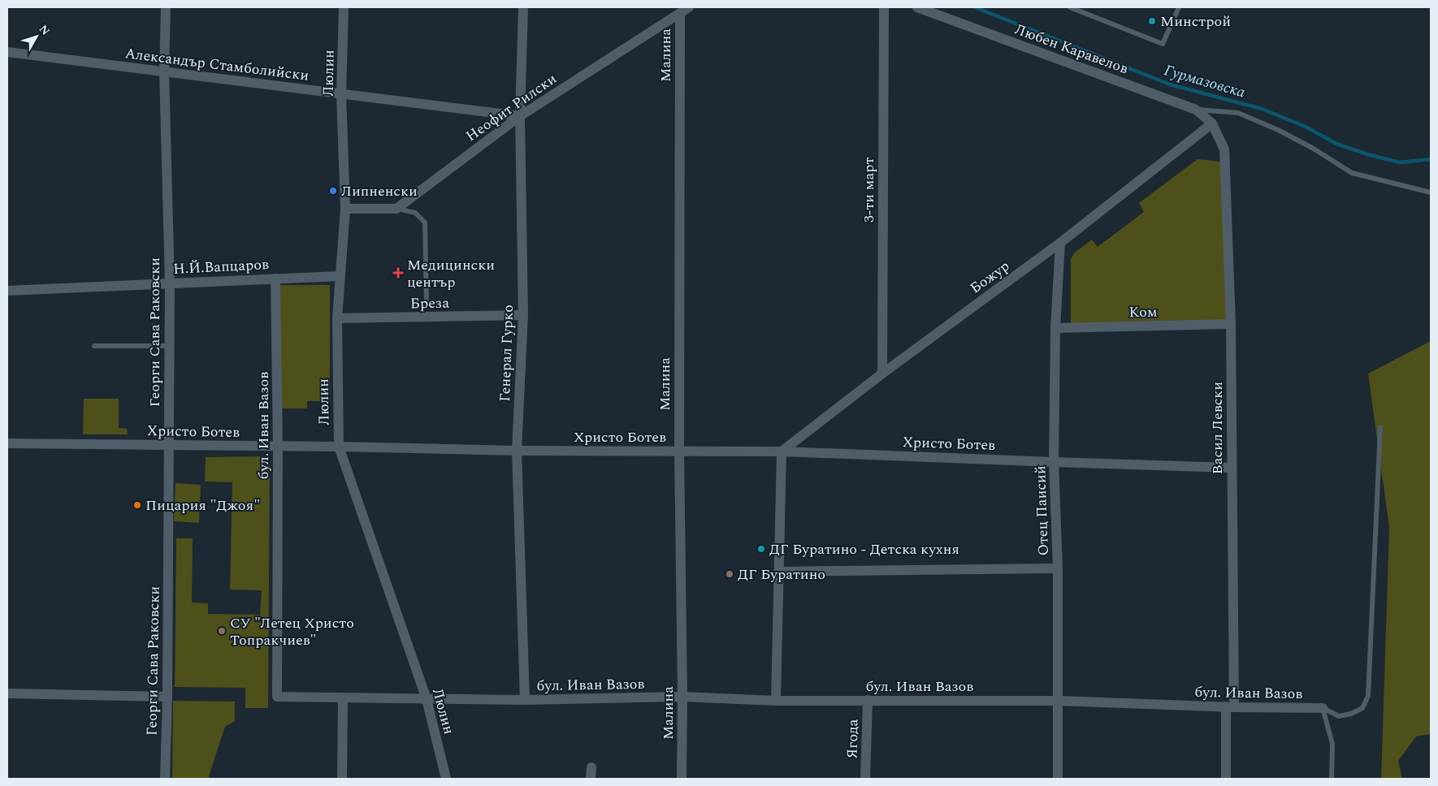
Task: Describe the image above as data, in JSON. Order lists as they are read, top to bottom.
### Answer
{
  "streets": {
    "street": [
      "Любен Каравелов",
      "Малина",
      "Александър Стамболийски",
      "Люлин",
      "Неофит Рилски",
      "3-ти март",
      "Н.Й.Вапцаров",
      "Божур",
      "Бреза",
      "Ком",
      "Георги Сава Раковски",
      "Генерал Гурко",
      "бул. Иван Вазов",
      "Васил Левски",
      "Христо Ботев",
      "Отец Паисий",
      "Ягода"
    ]
  },
  "crossings": [
    ["Любен Каравелов", "Божур"],
    ["Любен Каравелов", "Васил Левски"],
    ["Малина", "Неофит Рилски"],
    ["Малина", "бул. Иван Вазов"],
    ["Малина", "Христо Ботев"],
    ["Александър Стамболийски", "Люлин"],
    ["Александър Стамболийски", "Неофит Рилски"],
    ["Александър Стамболийски", "Георги Сава Раковски"],
    ["Александър Стамболийски", "Генерал Гурко"],
    ["Люлин", "Н.Й.Вапцаров"],
    ["Люлин", "Бреза"],
    ["Люлин", "бул. Иван Вазов"],
    ["Люлин", "Христо Ботев"],
    ["Неофит Рилски", "Генерал Гурко"],
    ["3-ти март", "Божур"],
    ["Н.Й.Вапцаров", "Георги Сава Раковски"],
    ["Н.Й.Вапцаров", "бул. Иван Вазов"],
    ["Божур", "Васил Левски"],
    ["Божур", "Христо Ботев"],
    ["Божур", "Отец Паисий"],
    ["Бреза", "Генерал Гурко"],
    ["Ком", "Васил Левски"],
    ["Ком", "Отец Паисий"],
    ["Георги Сава Раковски", "Христо Ботев"],
    ["Генерал Гурко", "бул. Иван Вазов"],
    ["Генерал Гурко", "Христо Ботев"],
    ["бул. Иван Вазов", "Васил Левски"],
    ["бул. Иван Вазов", "Христо Ботев"],
    ["бул. Иван Вазов", "Отец Паисий"],
    ["бул. Иван Вазов", "Ягода"],
    ["Васил Левски", "Христо Ботев"],
    ["Христо Ботев", "Отец Паисий"]
  ],
  "water": ["Гурмазовска"],
  "places": {
    "other": [
      "Минстрой",
      "Липненски",
      "Пицария \"Джоя\"",
      "ДГ Буратино - Детска кухня",
      "ДГ Буратино",
      "СУ \"Летец Христо Топракчиев\""
    ],
    "health": ["Медицински център"]
  },
  "north": "top right"
}
